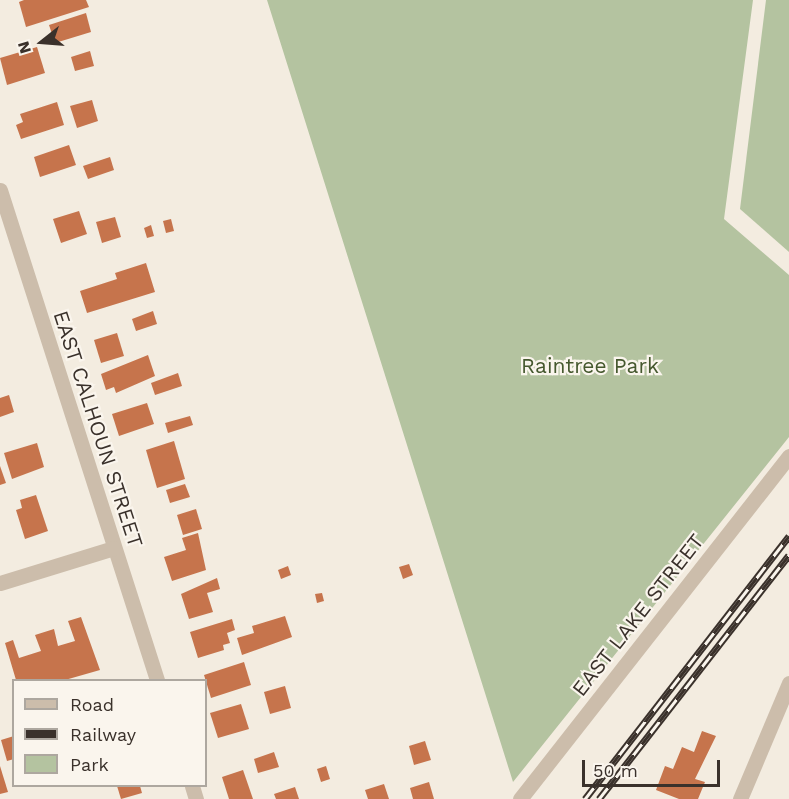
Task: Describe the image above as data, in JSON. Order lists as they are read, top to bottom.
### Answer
{
  "streets": {
    "street": ["EAST CALHOUN STREET", "EAST LAKE STREET"]
  },
  "parks": ["Raintree Park"],
  "legend": ["Road", "Railway", "Park"],
  "scale_bar": "50 m",
  "north": "left"
}
